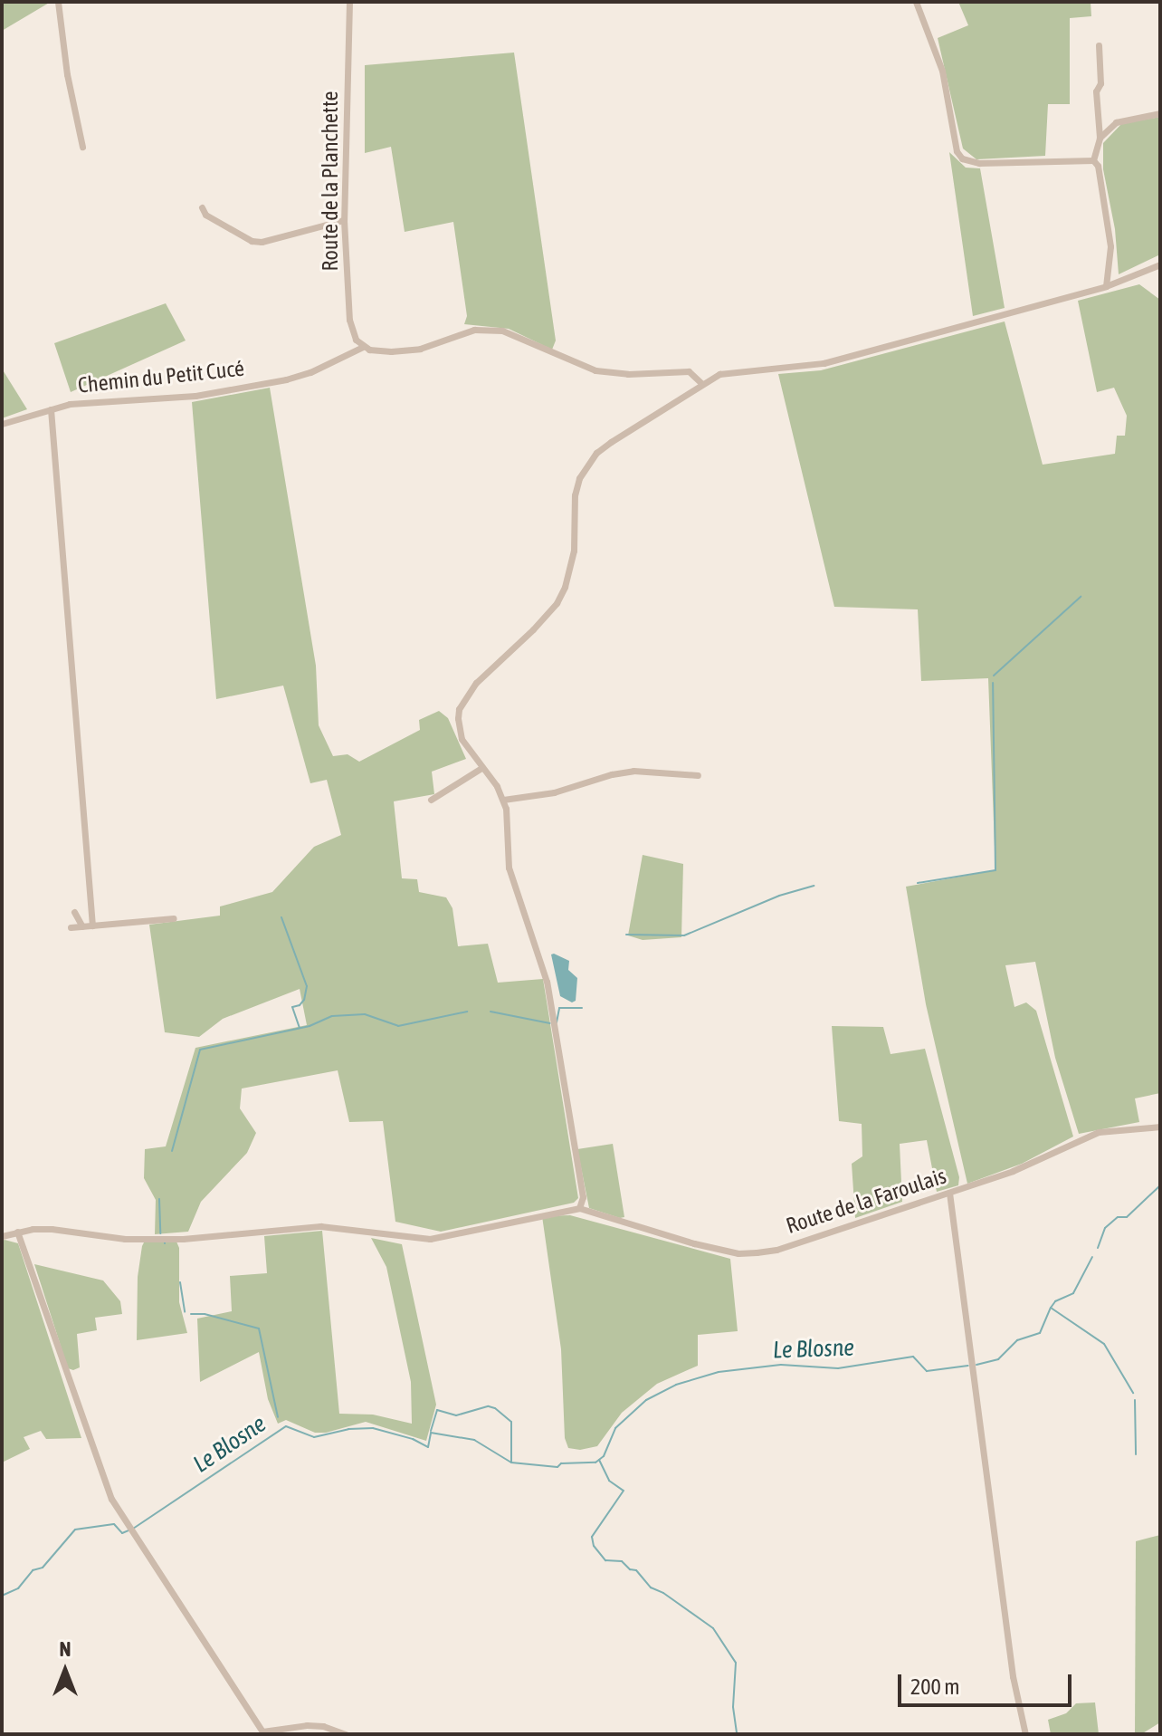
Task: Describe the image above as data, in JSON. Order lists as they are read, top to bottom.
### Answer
{
  "streets": {
    "street": ["Route de la Planchette", "Chemin du Petit Cucé", "Route de la Faroulais"]
  },
  "crossings": [
    ["Route de la Planchette", "Chemin du Petit Cucé"]
  ],
  "water": ["Le Blosne"],
  "scale_bar": "200 m",
  "north": "top"
}
